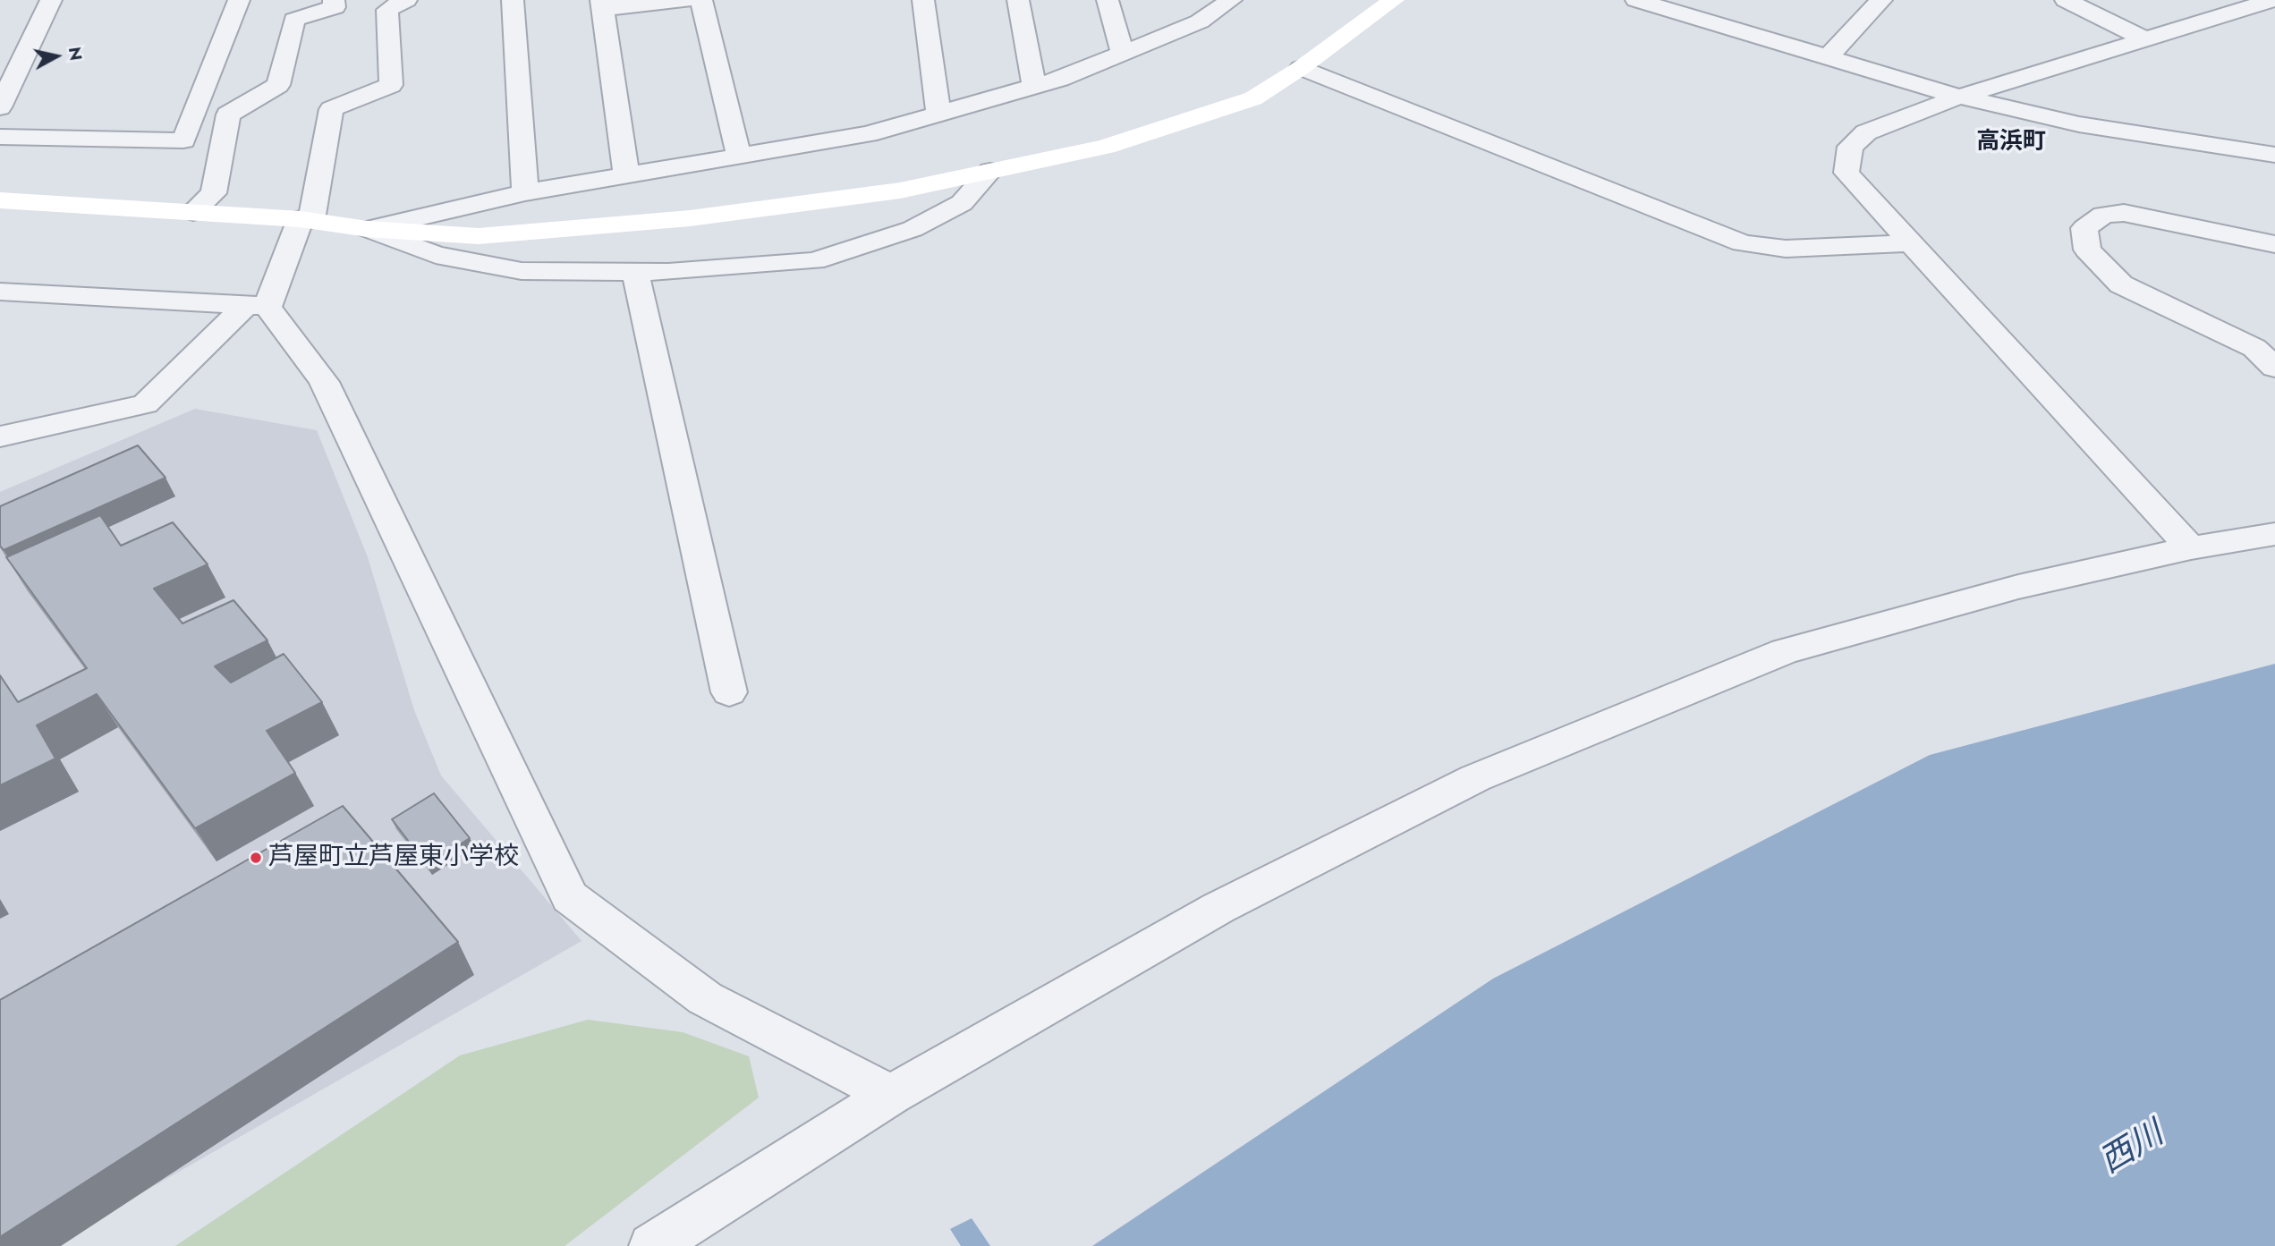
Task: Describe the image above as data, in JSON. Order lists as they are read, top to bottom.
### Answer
{
  "districts": ["高浜町"],
  "water": ["西川"],
  "places": ["芦屋町立芦屋東小学校"],
  "north": "right"
}
